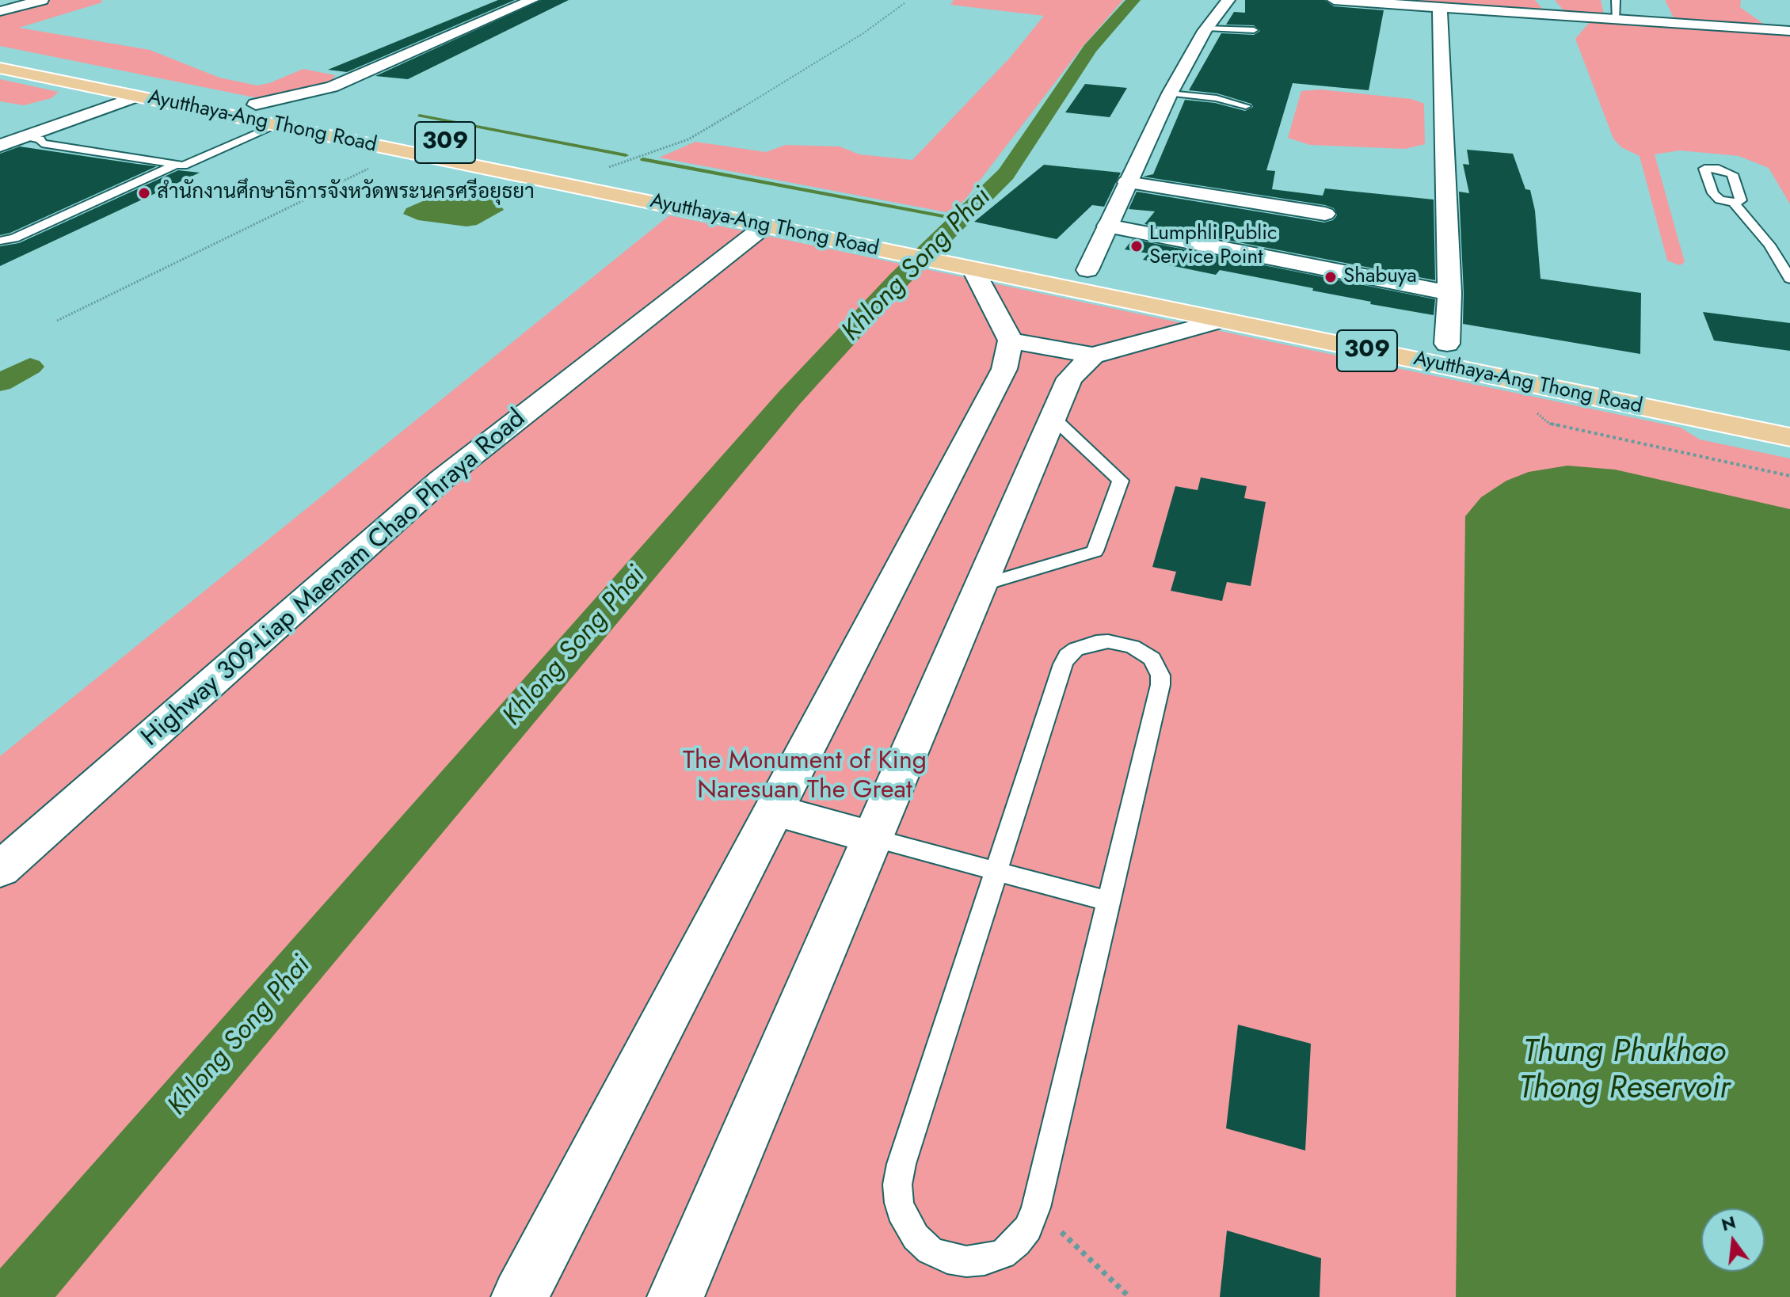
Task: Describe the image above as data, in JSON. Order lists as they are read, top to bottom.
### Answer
{
  "streets": {
    "main road": ["Ayutthaya-Ang Thong Road", "309"],
    "street": ["Highway 309-Liap Maenam Chao Phraya Road"]
  },
  "crossings": [
    ["Ayutthaya-Ang Thong Road", "Highway 309-Liap Maenam Chao Phraya Road"]
  ],
  "water": ["Khlong Song Phai", "Thung Phukhao Thong Reservoir"],
  "parks": ["The Monument of King Naresuan The Great"],
  "places": ["สำนักงานศึกษาธิการจังหวัดพระนครศรีอยุธยา", "Lumphli Public Service Point", "Shabuya"],
  "north": "top"
}
